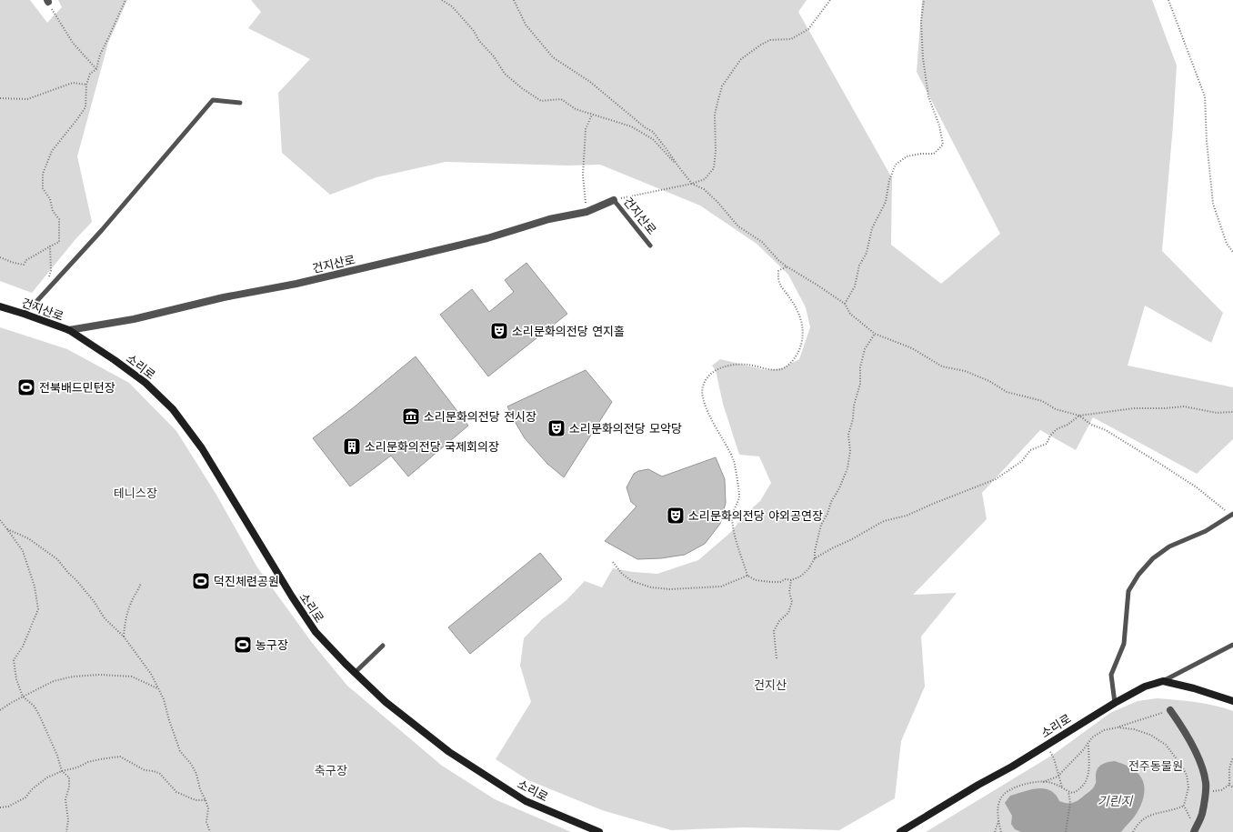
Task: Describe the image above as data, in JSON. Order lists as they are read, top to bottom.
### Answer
{
  "streets": {
    "street": ["건지산로", "소리로"]
  },
  "crossings": [
    ["건지산로", "소리로"]
  ],
  "water": ["기린지"],
  "parks": [
    "테니스장",
    "건지산",
    "전주동물원",
    "축구장"
  ],
  "places": {
    "theatre": ["소리문화의전당 연지홀", "소리문화의전당 모악당", "소리문화의전당 야외공연장"],
    "sports": ["전북배드민턴장", "덕진체련공원", "농구장"],
    "museum": ["소리문화의전당 전시장"],
    "building": ["소리문화의전당 국제회의장"]
  }
}
